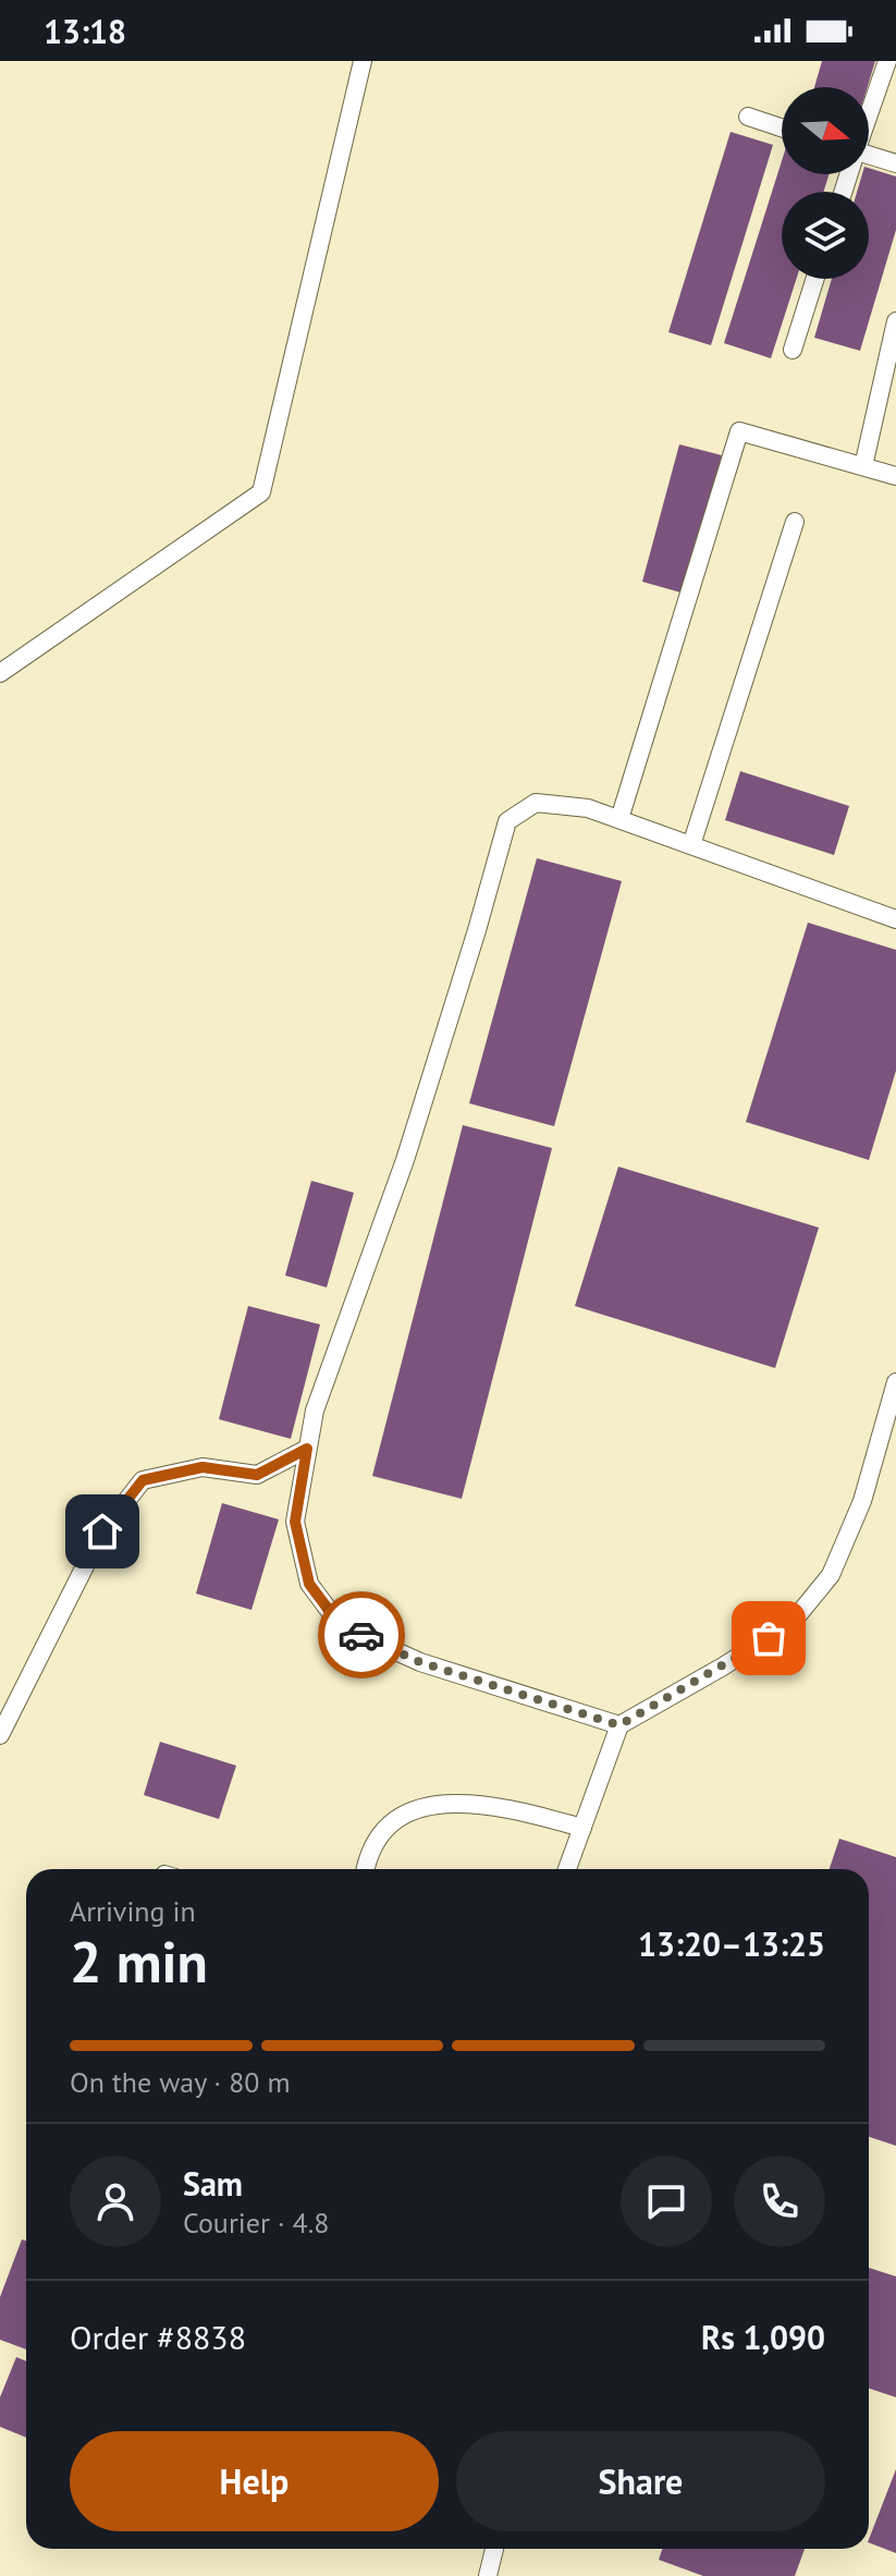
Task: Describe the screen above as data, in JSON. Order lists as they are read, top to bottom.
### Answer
{
  "north": "right",
  "page": {
    "status": "13:18",
    "heading": ["2 min", "Arriving in", "13:20–13:25"],
    "panel": [
      "Sam",
      "Courier · 4.8",
      "Order #8838",
      "Rs 1,090"
    ],
    "bar": "On the way · 80 m",
    "buttons": ["Help", "Share"]
  }
}
